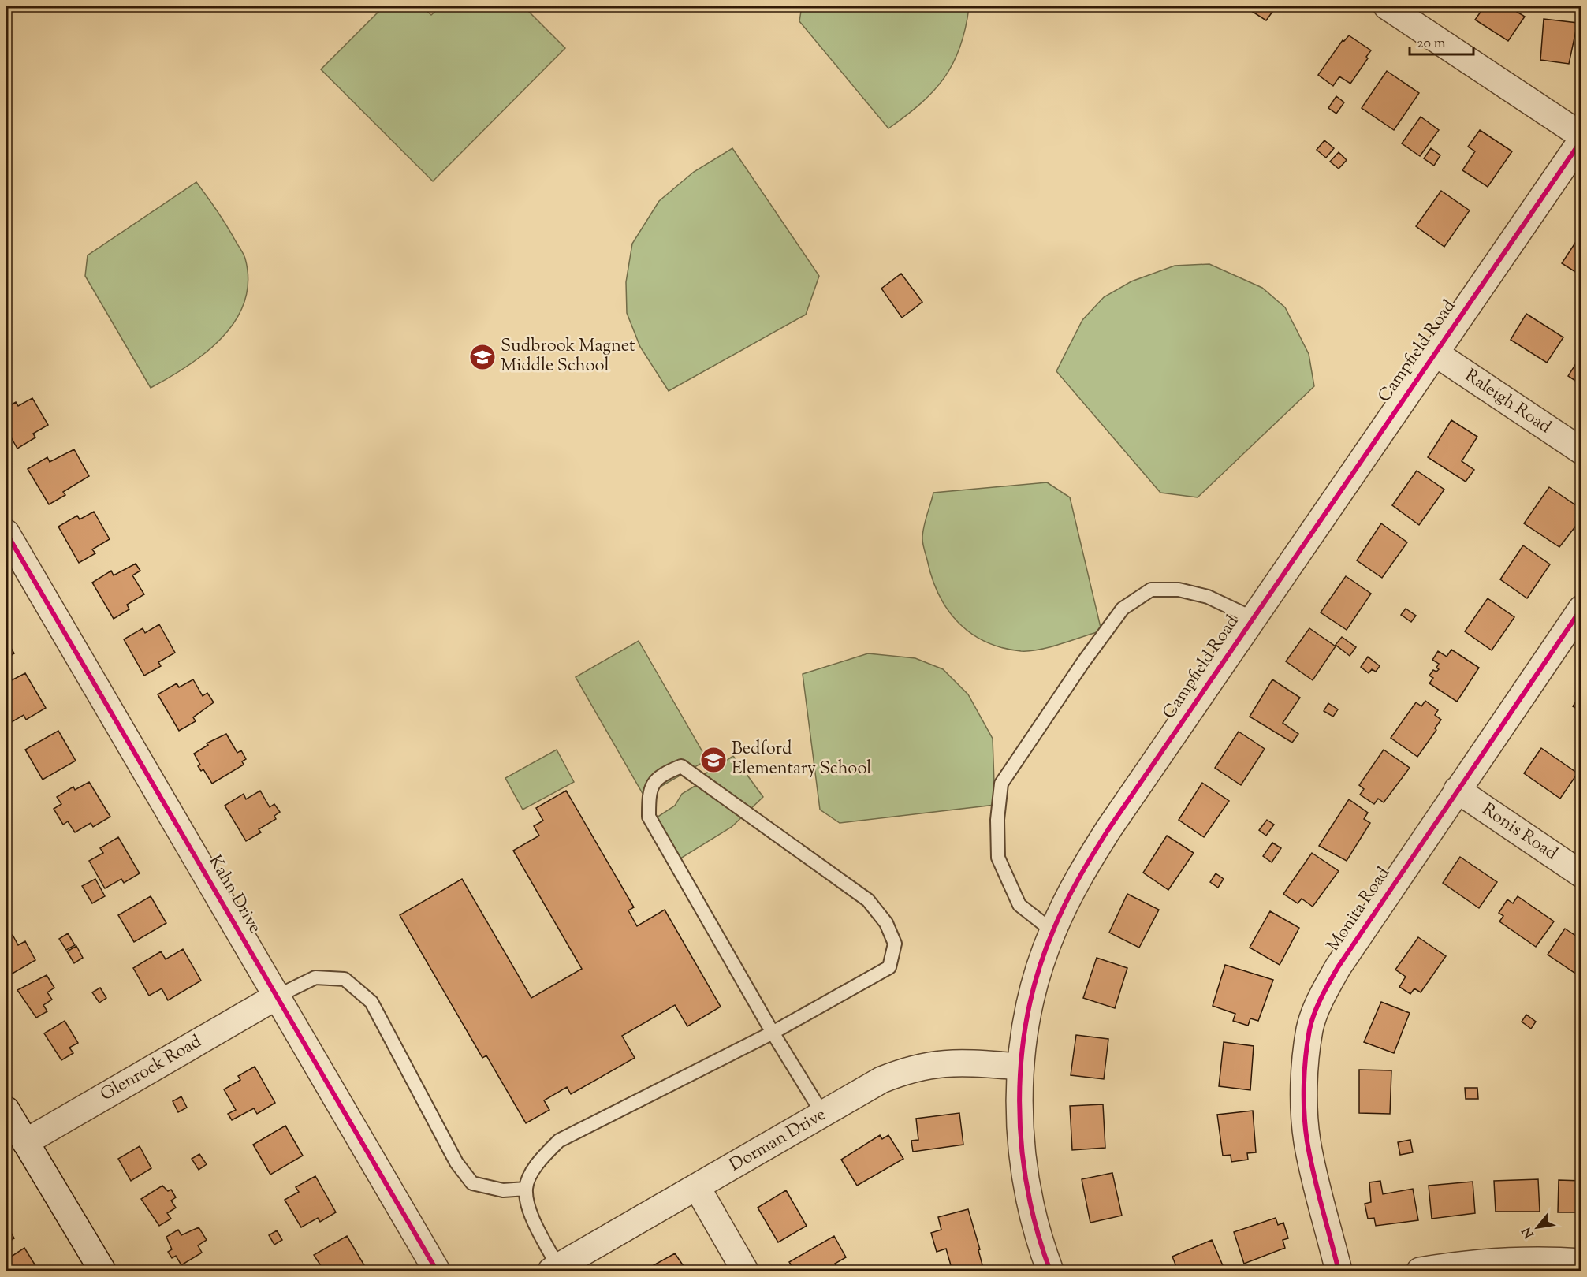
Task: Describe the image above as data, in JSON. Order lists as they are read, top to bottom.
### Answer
{
  "streets": {
    "street": [
      "Campfield Road",
      "Raleigh Road",
      "Ronis Road",
      "Kahn Drive",
      "Monita Road",
      "Glenrock Road",
      "Dorman Drive"
    ]
  },
  "crossings": [
    ["Campfield Road", "Raleigh Road"],
    ["Campfield Road", "Dorman Drive"],
    ["Ronis Road", "Monita Road"],
    ["Kahn Drive", "Glenrock Road"]
  ],
  "places": {
    "school or university": ["Sudbrook Magnet Middle School", "Bedford Elementary School"]
  },
  "scale_bar": "20 m",
  "north": "bottom left"
}
